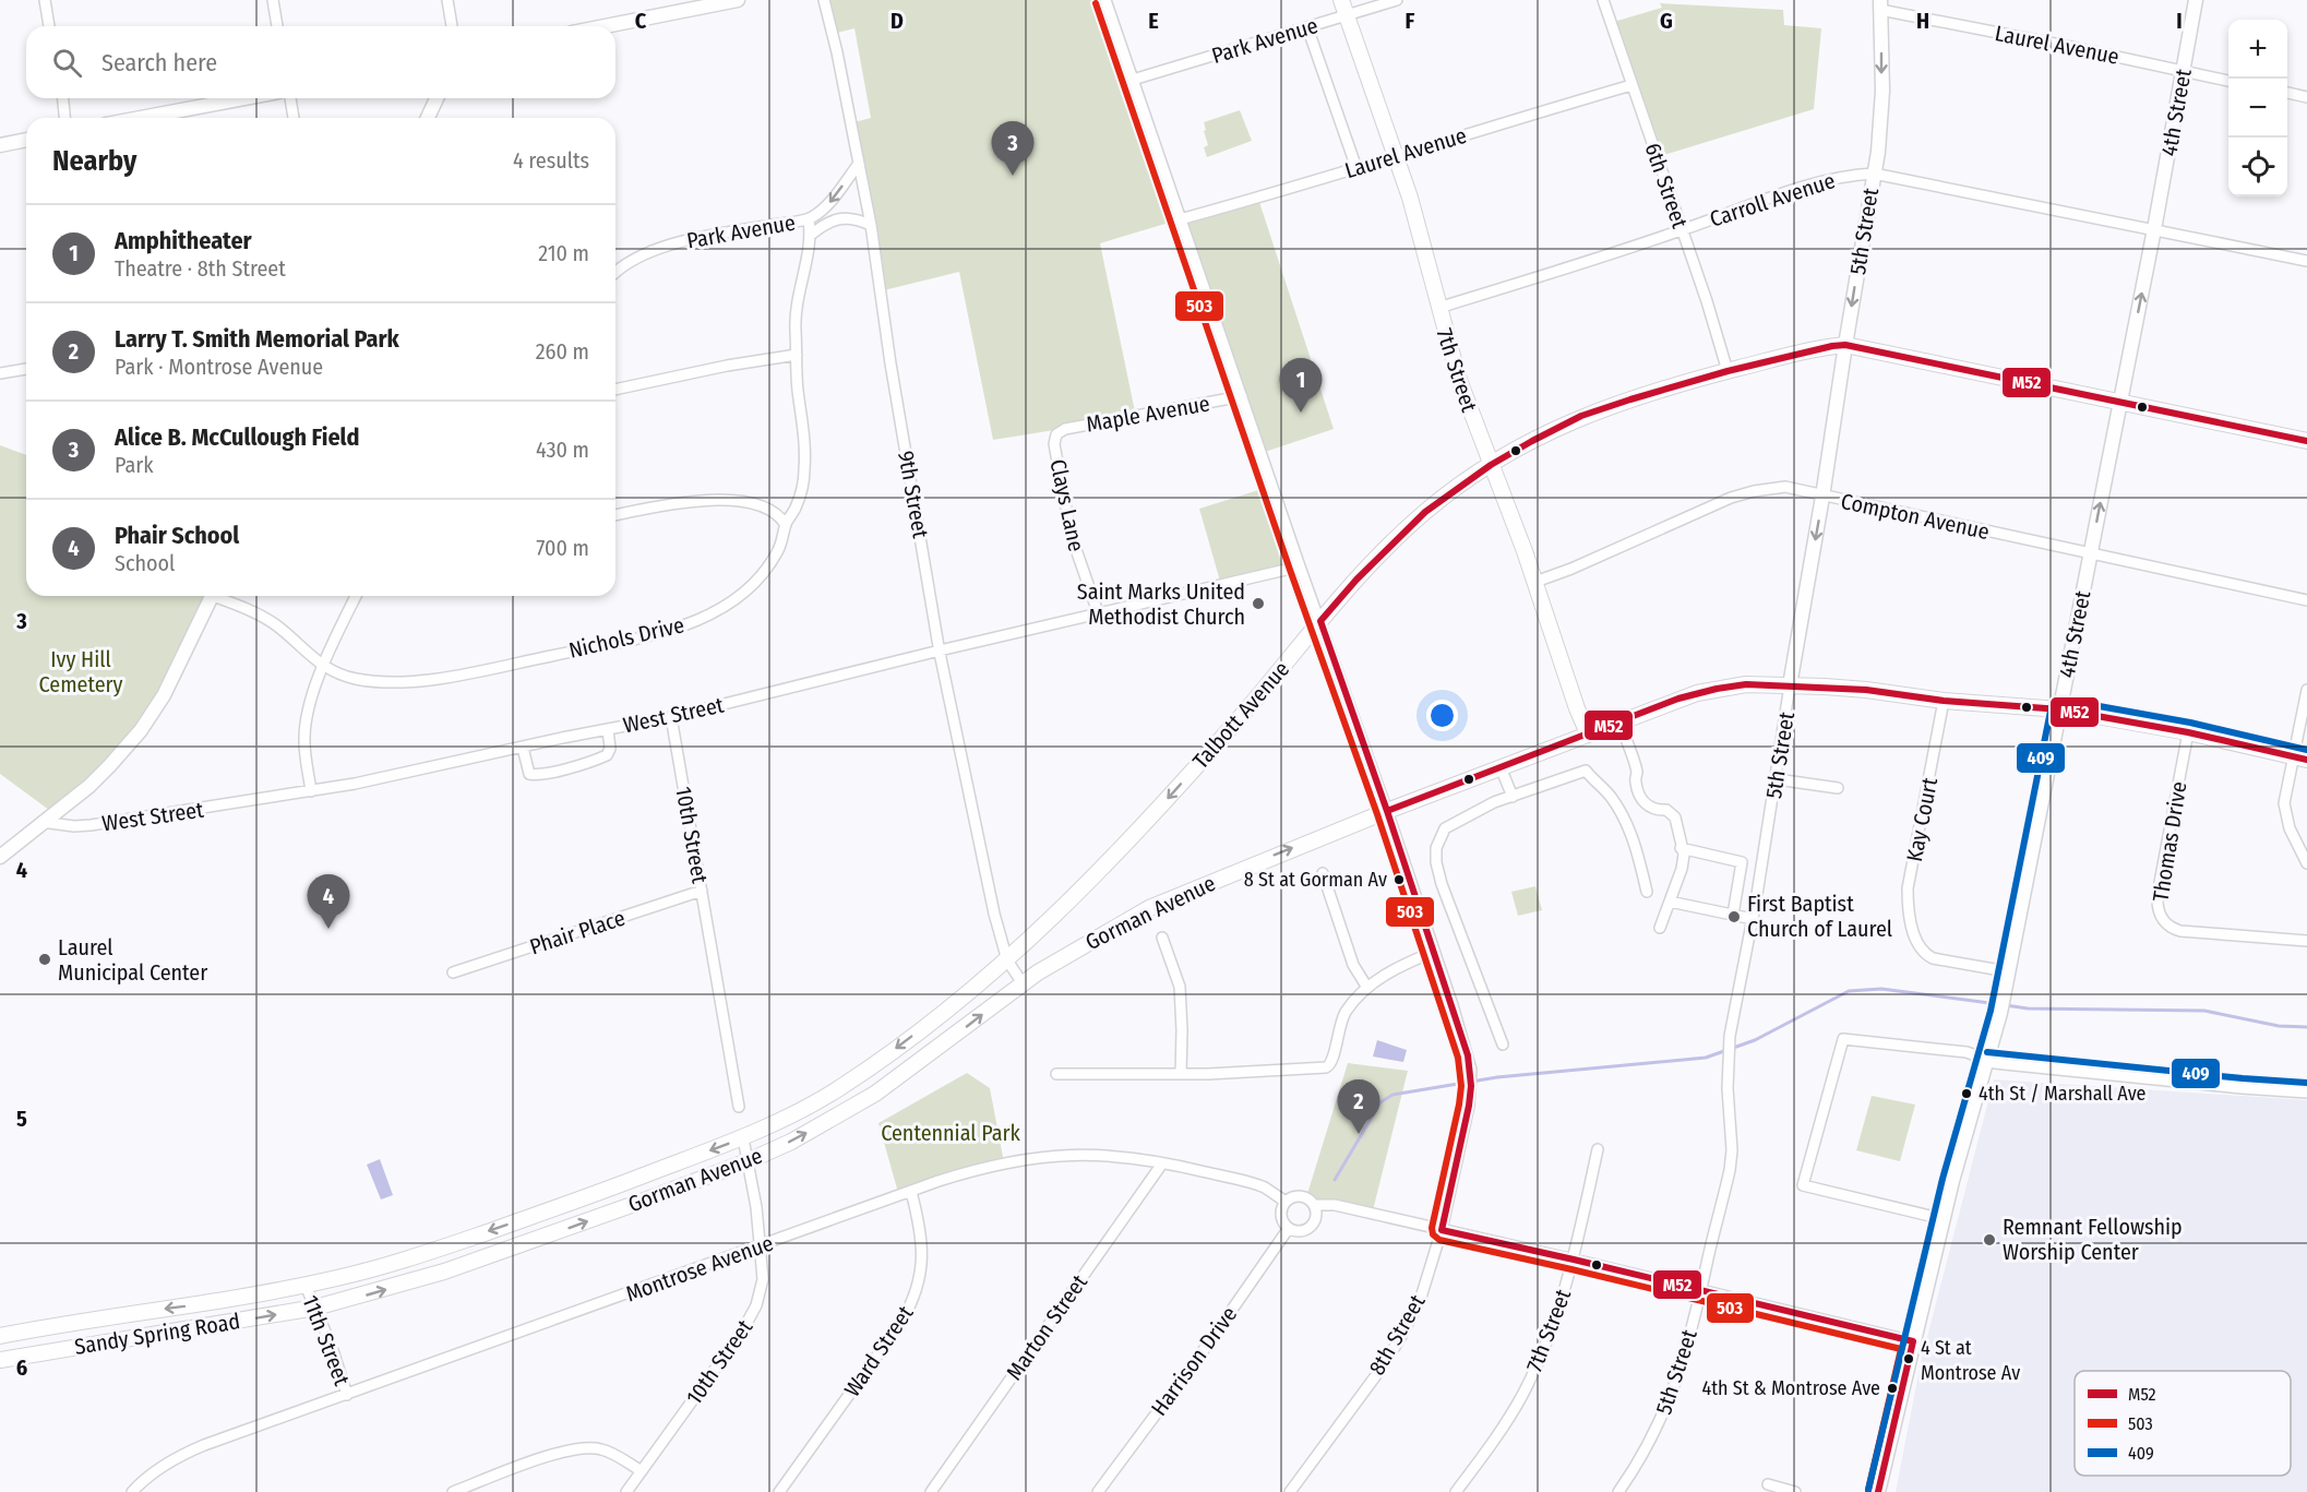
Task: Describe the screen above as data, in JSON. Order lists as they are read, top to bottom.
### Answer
{
  "streets": {
    "main road": [
      "7th Street",
      "Talbott Avenue",
      "Gorman Avenue",
      "Sandy Spring Road"
    ],
    "street": [
      "Park Avenue",
      "Laurel Avenue",
      "4th Street",
      "6th Street",
      "Carroll Avenue",
      "5th Street",
      "Maple Avenue",
      "9th Street",
      "Clays Lane",
      "Compton Avenue",
      "Nichols Drive",
      "West Street",
      "Kay Court",
      "10th Street",
      "Thomas Drive",
      "Phair Place",
      "Montrose Avenue",
      "Marton Street",
      "8th Street",
      "11th Street",
      "Ward Street",
      "Harrison Drive"
    ]
  },
  "crossings": [
    ["Park Avenue", "7th Street"],
    ["Park Avenue", "9th Street"],
    ["Park Avenue", "Nichols Drive"],
    ["Park Avenue", "8th Street"],
    ["Laurel Avenue", "4th Street"],
    ["Laurel Avenue", "6th Street"],
    ["Laurel Avenue", "5th Street"],
    ["Laurel Avenue", "7th Street"],
    ["Laurel Avenue", "8th Street"],
    ["4th Street", "Carroll Avenue"],
    ["4th Street", "Compton Avenue"],
    ["4th Street", "Talbott Avenue"],
    ["4th Street", "Kay Court"],
    ["4th Street", "Gorman Avenue"],
    ["6th Street", "Carroll Avenue"],
    ["6th Street", "Talbott Avenue"],
    ["Carroll Avenue", "5th Street"],
    ["Carroll Avenue", "7th Street"],
    ["5th Street", "Compton Avenue"],
    ["5th Street", "Talbott Avenue"],
    ["5th Street", "Gorman Avenue"],
    ["7th Street", "Compton Avenue"],
    ["7th Street", "Talbott Avenue"],
    ["7th Street", "Gorman Avenue"],
    ["Maple Avenue", "Clays Lane"],
    ["Maple Avenue", "8th Street"],
    ["9th Street", "West Street"],
    ["9th Street", "Talbott Avenue"],
    ["9th Street", "Gorman Avenue"],
    ["Clays Lane", "West Street"],
    ["West Street", "10th Street"],
    ["West Street", "8th Street"],
    ["Talbott Avenue", "Gorman Avenue"],
    ["Talbott Avenue", "8th Street"],
    ["Kay Court", "Gorman Avenue"],
    ["10th Street", "Gorman Avenue"],
    ["10th Street", "Phair Place"],
    ["10th Street", "Montrose Avenue"],
    ["Thomas Drive", "Gorman Avenue"],
    ["Gorman Avenue", "Sandy Spring Road"],
    ["Gorman Avenue", "8th Street"],
    ["Gorman Avenue", "11th Street"],
    ["Montrose Avenue", "Marton Street"],
    ["Montrose Avenue", "11th Street"],
    ["Montrose Avenue", "Ward Street"],
    ["Montrose Avenue", "Harrison Drive"],
    ["Sandy Spring Road", "11th Street"]
  ],
  "one_way": ["5th Street"],
  "parks": ["Ivy Hill Cemetery", "Centennial Park"],
  "places": [
    "Saint Marks United Methodist Church",
    "8 St at Gorman Av",
    "First Baptist Church of Laurel",
    "Laurel Municipal Center",
    "4th St / Marshall Ave",
    "Remnant Fellowship Worship Center",
    "4 St at Montrose Av",
    "4th St & Montrose Ave"
  ],
  "lines": ["transit line 503", "transit line M52", "transit line 409"],
  "legend": ["M52", "503", "409"],
  "page": {
    "map_buttons": ["+", "−"],
    "search": "Search here",
    "heading": ["Nearby", "4 results"],
    "pins": [
      "3",
      "1",
      "4",
      "2"
    ],
    "list": [
      {
        "mark": "1",
        "name": "Amphitheater",
        "note": "Theatre · 8th Street",
        "value": "210 m"
      },
      {
        "mark": "2",
        "name": "Larry T. Smith Memorial Park",
        "note": "Park · Montrose Avenue",
        "value": "260 m"
      },
      {
        "mark": "3",
        "name": "Alice B. McCullough Field",
        "note": "Park",
        "value": "430 m"
      },
      {
        "mark": "4",
        "name": "Phair School",
        "note": "School",
        "value": "700 m"
      }
    ]
  },
  "grid": {
    "columns": [
      "C",
      "D",
      "E",
      "F",
      "G",
      "H",
      "I"
    ],
    "rows": [
      "3",
      "4",
      "5",
      "6"
    ]
  }
}
